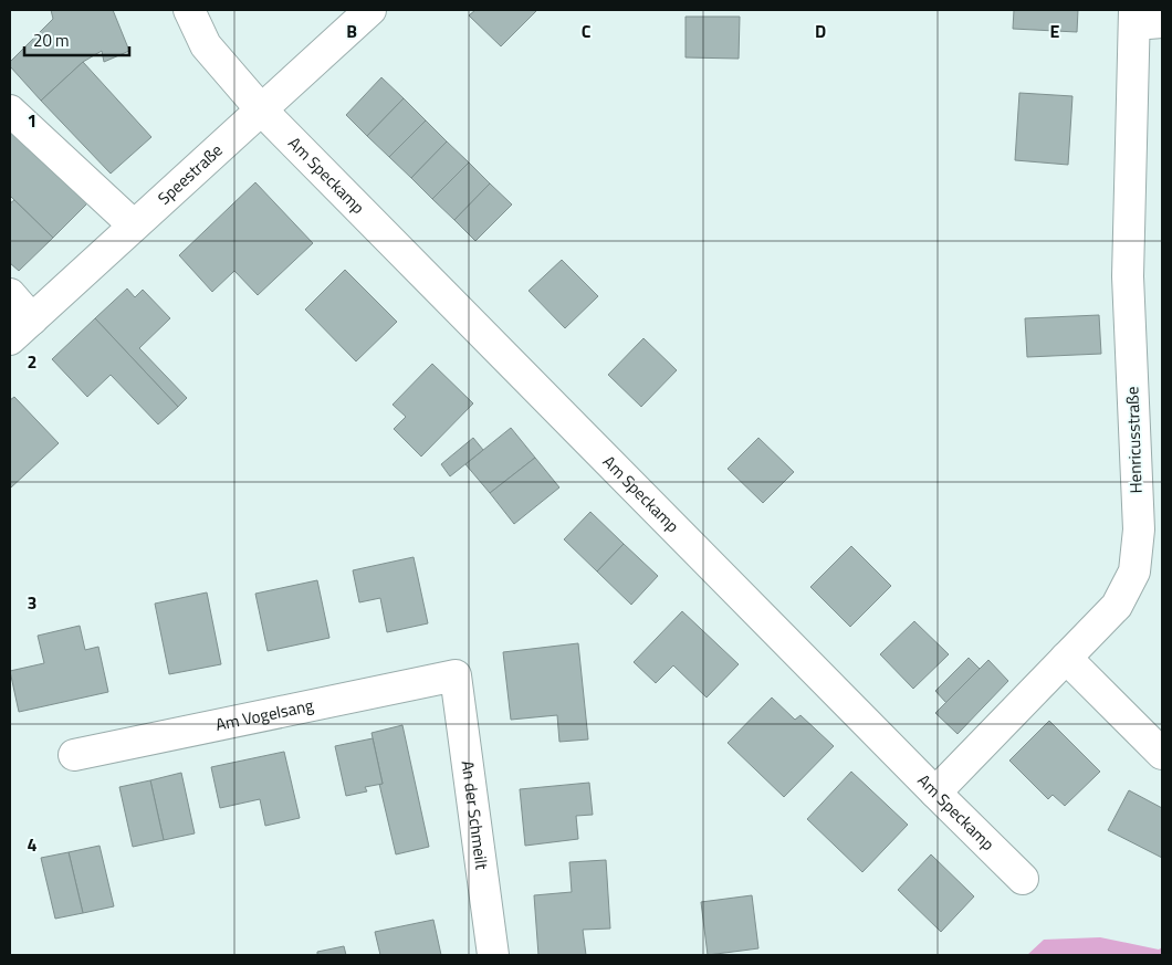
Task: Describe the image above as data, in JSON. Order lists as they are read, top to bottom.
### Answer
{
  "streets": {
    "street": [
      "Speestraße",
      "Am Speckamp",
      "Henricusstraße",
      "Am Vogelsang",
      "An der Schmeilt"
    ]
  },
  "crossings": [
    ["Speestraße", "Am Speckamp"],
    ["Am Speckamp", "Henricusstraße"],
    ["Am Vogelsang", "An der Schmeilt"]
  ],
  "scale_bar": "20 m",
  "grid": {
    "columns": [
      "B",
      "C",
      "D",
      "E"
    ],
    "rows": [
      "1",
      "2",
      "3",
      "4"
    ]
  }
}
